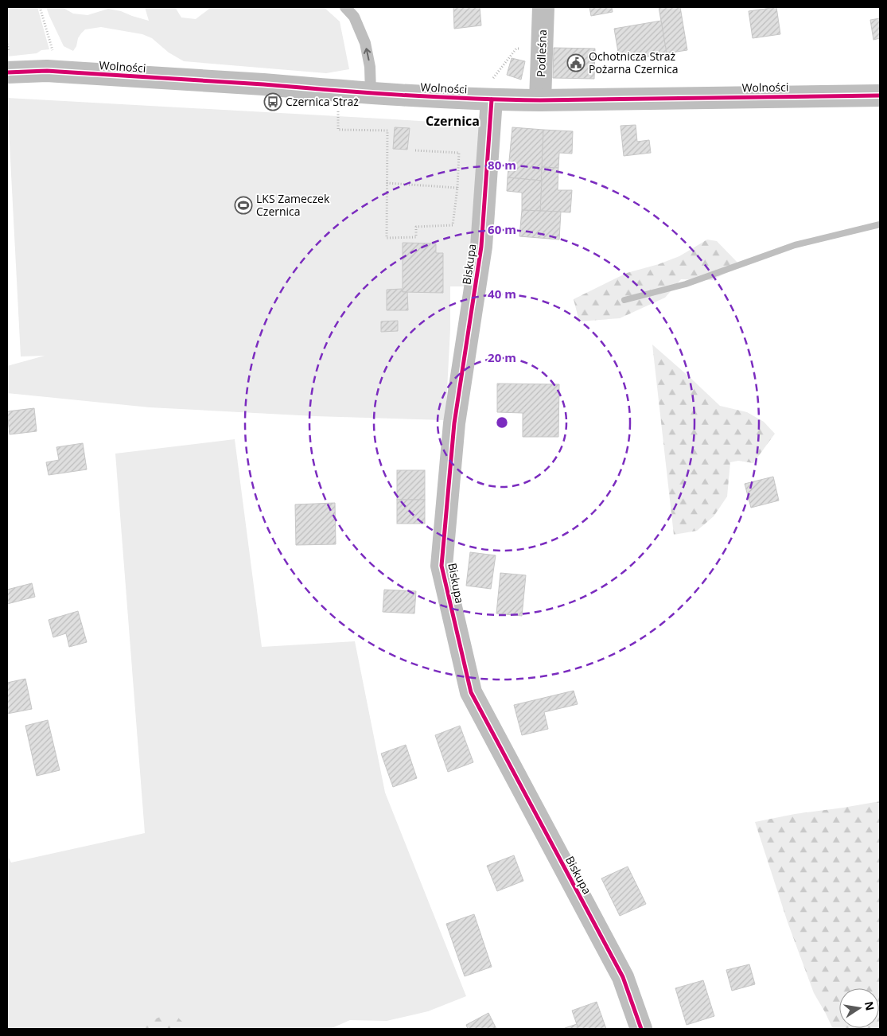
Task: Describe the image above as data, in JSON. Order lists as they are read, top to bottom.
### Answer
{
  "streets": {
    "street": ["Podleśna", "Wolności", "Biskupa"]
  },
  "crossings": [
    ["Podleśna", "Wolności"],
    ["Wolności", "Biskupa"]
  ],
  "districts": ["Czernica"],
  "places": {
    "public building": ["Ochotnicza Straż Pożarna Czernica"],
    "bus stop": ["Czernica Straż"],
    "sports": ["LKS Zameczek Czernica"]
  },
  "north": "right",
  "rings": [
    "80 m",
    "60 m",
    "40 m",
    "20 m"
  ]
}
